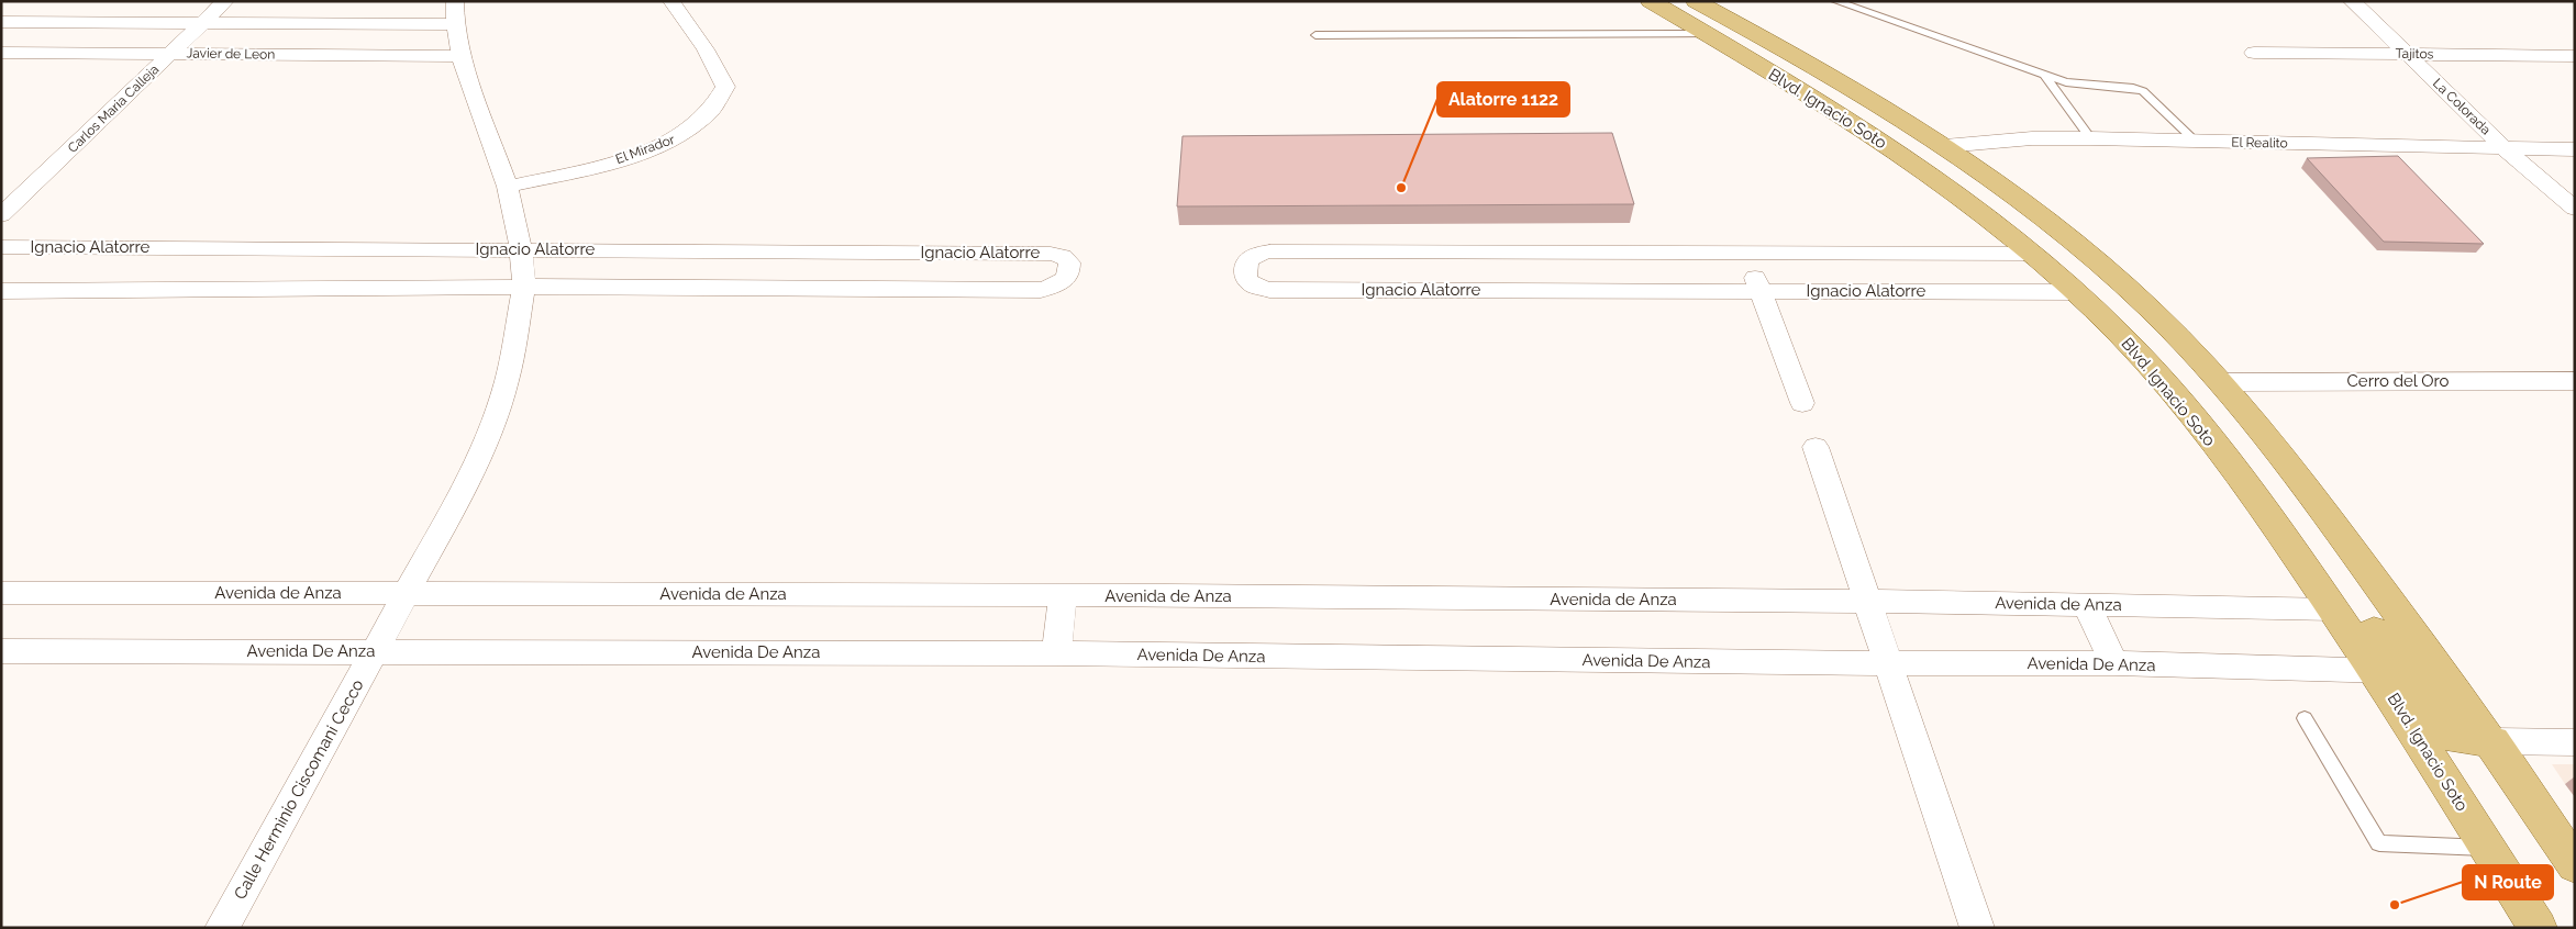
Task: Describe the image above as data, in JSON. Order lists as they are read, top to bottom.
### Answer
{
  "streets": {
    "main road": ["Blvd. Ignacio Soto"],
    "street": [
      "Javier de Leon",
      "Tajitos",
      "La Colorada",
      "Carlos Maria Calleja",
      "El Realito",
      "El Mirador",
      "Ignacio Alatorre",
      "Cerro del Oro",
      "Avenida de Anza",
      "Avenida De Anza",
      "Calle Herminio Ciscomani Cecco"
    ]
  },
  "crossings": [
    ["Javier de Leon", "Carlos Maria Calleja"],
    ["Javier de Leon", "Calle Herminio Ciscomani Cecco"],
    ["Tajitos", "La Colorada"],
    ["La Colorada", "El Realito"],
    ["Blvd. Ignacio Soto", "El Realito"],
    ["Blvd. Ignacio Soto", "Ignacio Alatorre"],
    ["Blvd. Ignacio Soto", "Cerro del Oro"],
    ["Blvd. Ignacio Soto", "Avenida de Anza"],
    ["Blvd. Ignacio Soto", "Avenida De Anza"],
    ["El Mirador", "Calle Herminio Ciscomani Cecco"],
    ["Ignacio Alatorre", "Calle Herminio Ciscomani Cecco"],
    ["Avenida de Anza", "Calle Herminio Ciscomani Cecco"],
    ["Avenida De Anza", "Calle Herminio Ciscomani Cecco"]
  ],
  "places": ["Alatorre 1122", "N Route"]
}
